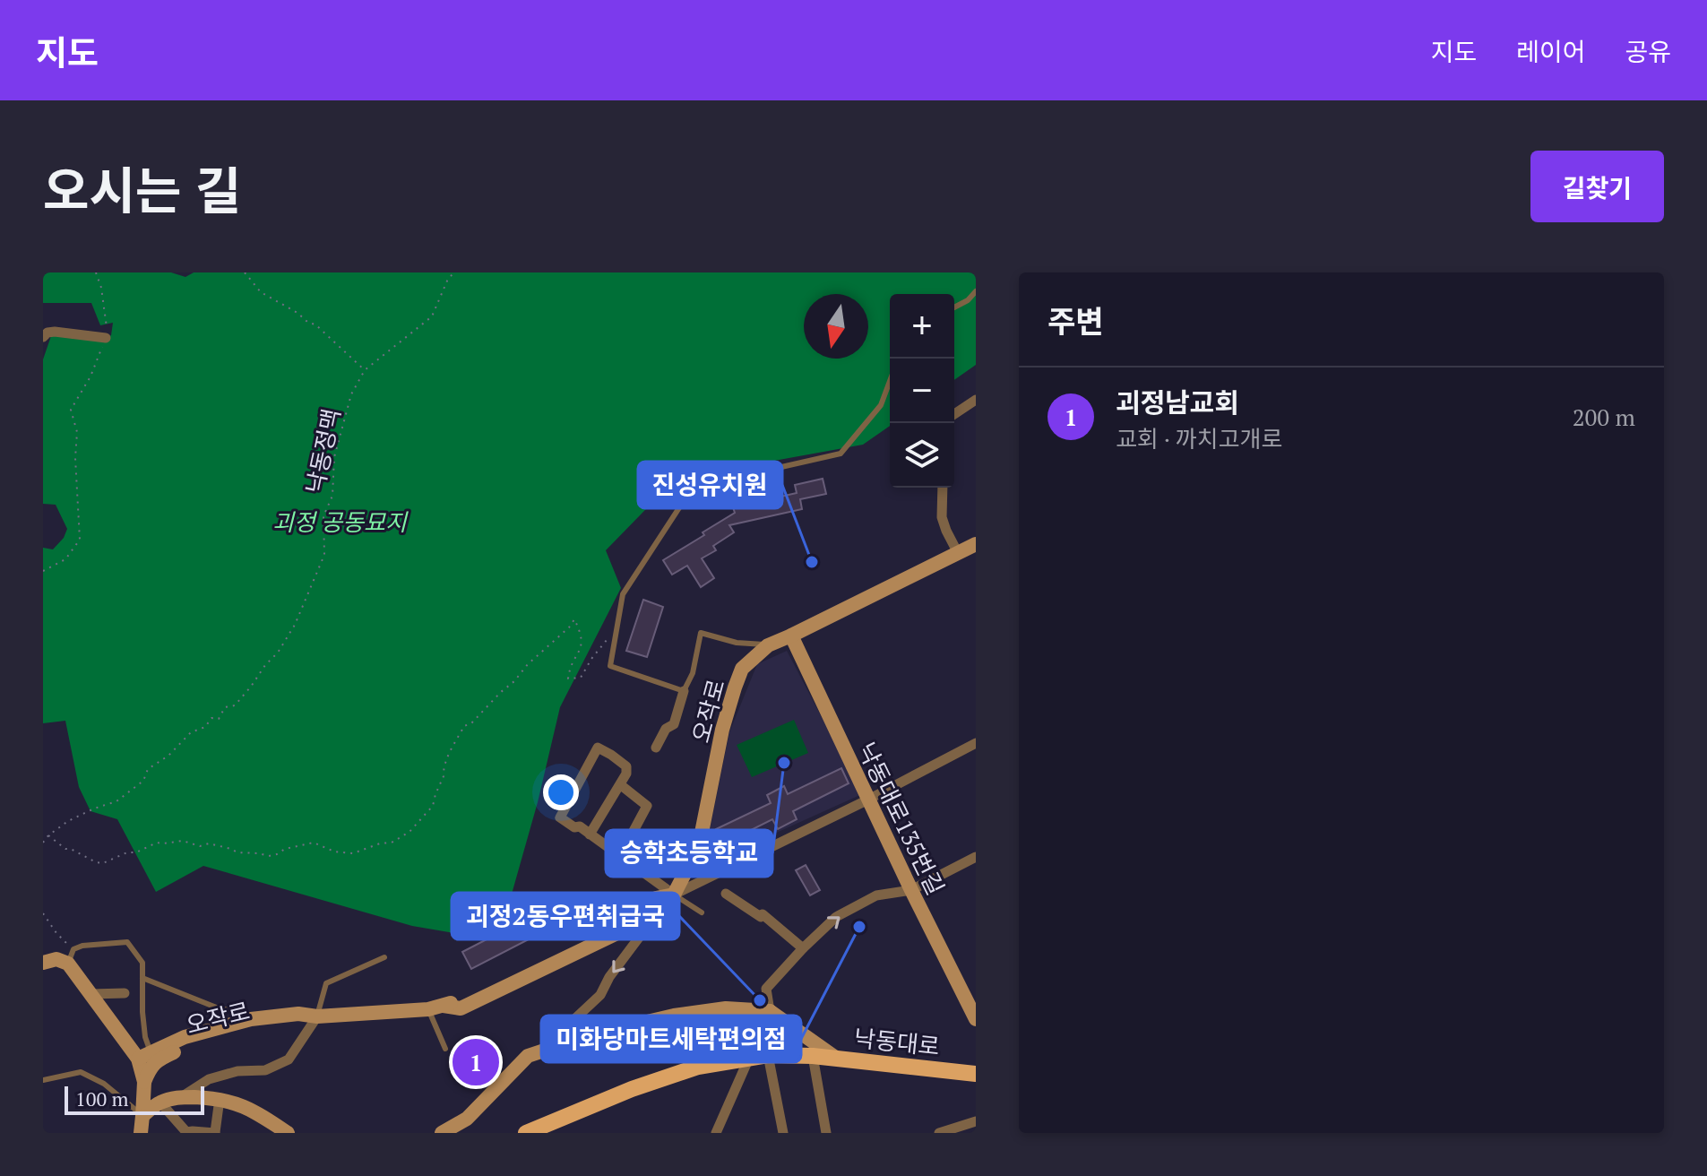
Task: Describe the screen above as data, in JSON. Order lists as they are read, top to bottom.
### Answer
{
  "streets": {
    "main road": ["낙동대로"],
    "street": ["오작로", "낙동대로135번길"],
    "path": ["낙동정맥"]
  },
  "crossings": [
    ["오작로", "낙동대로135번길"]
  ],
  "parks": ["괴정 공동묘지"],
  "places": [
    "진성유치원",
    "승학초등학교",
    "미화당마트세탁편의점",
    "괴정2동우편취급국"
  ],
  "scale_bar": "100 m",
  "north": "bottom",
  "page": {
    "header": "지도",
    "nav": ["지도", "레이어", "공유"],
    "title": "오시는 길",
    "buttons": "길찾기",
    "heading": "주변",
    "map_buttons": ["+", "−"],
    "list": [
      {
        "mark": "1",
        "name": "괴정남교회",
        "note": "교회 · 까치고개로",
        "value": "200 m"
      }
    ],
    "pins": "1",
    "scale": "100 m"
  }
}
